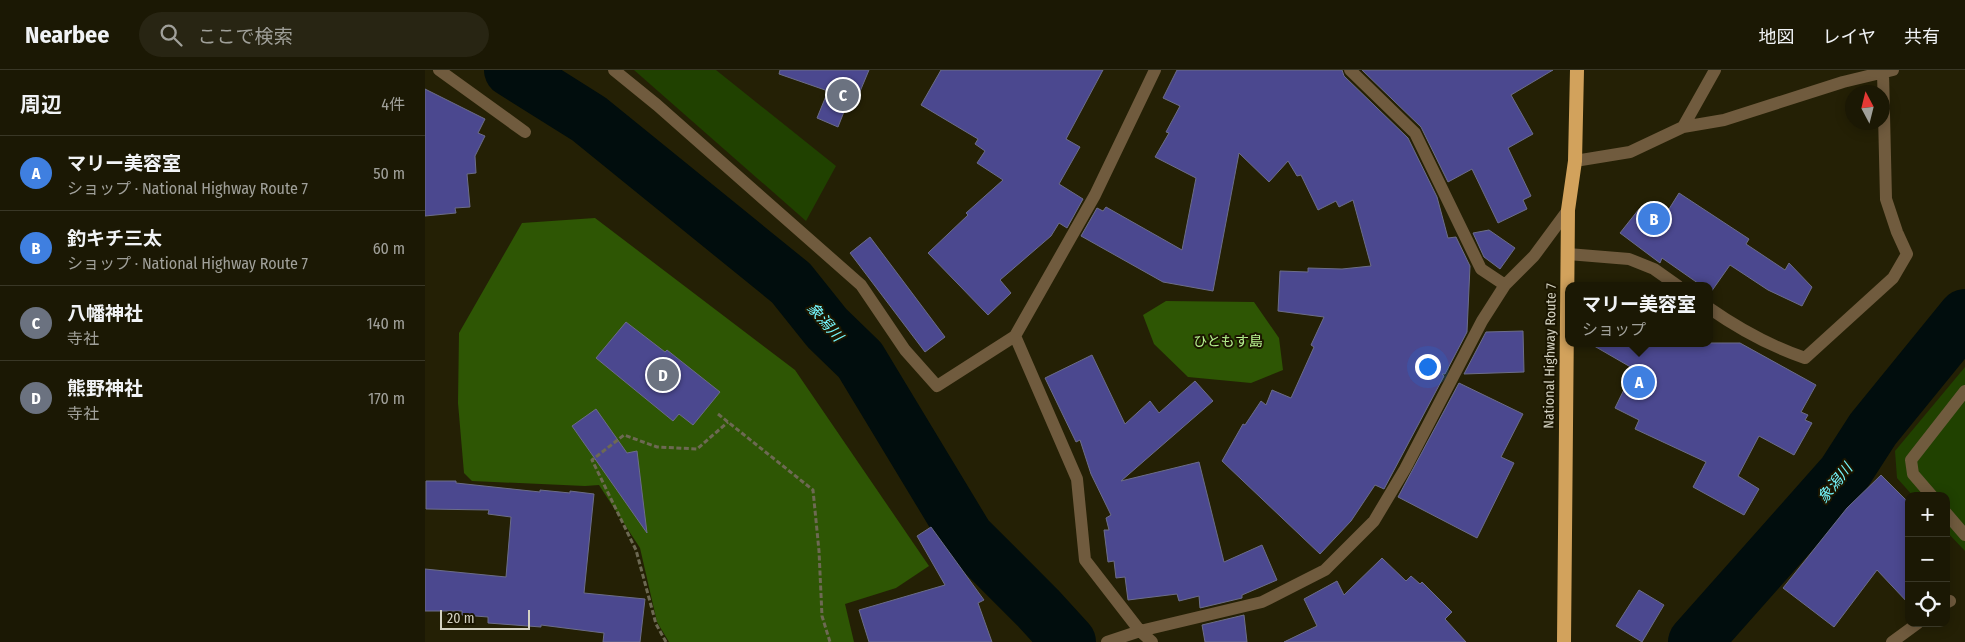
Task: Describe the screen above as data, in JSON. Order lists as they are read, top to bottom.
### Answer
{
  "streets": {
    "highway": ["National Highway Route 7"]
  },
  "water": ["象潟川"],
  "parks": ["ひともす島"],
  "scale_bar": "20 m",
  "north": "top",
  "page": {
    "header": "Nearbee",
    "search": "ここで検索",
    "nav": ["地図", "レイヤ", "共有"],
    "heading": ["周辺", "4件"],
    "pins": [
      "C",
      "B",
      "D",
      "A"
    ],
    "list": [
      {
        "mark": "A",
        "name": "マリー美容室",
        "note": "ショップ · National Highway Route 7",
        "value": "50 m"
      },
      {
        "mark": "B",
        "name": "釣キチ三太",
        "note": "ショップ · National Highway Route 7",
        "value": "60 m"
      },
      {
        "mark": "C",
        "name": "八幡神社",
        "note": "寺社",
        "value": "140 m"
      },
      {
        "mark": "D",
        "name": "熊野神社",
        "note": "寺社",
        "value": "170 m"
      }
    ],
    "popup": ["マリー美容室", "ショップ"],
    "map_buttons": ["+", "−"],
    "scale": "20 m"
  }
}
